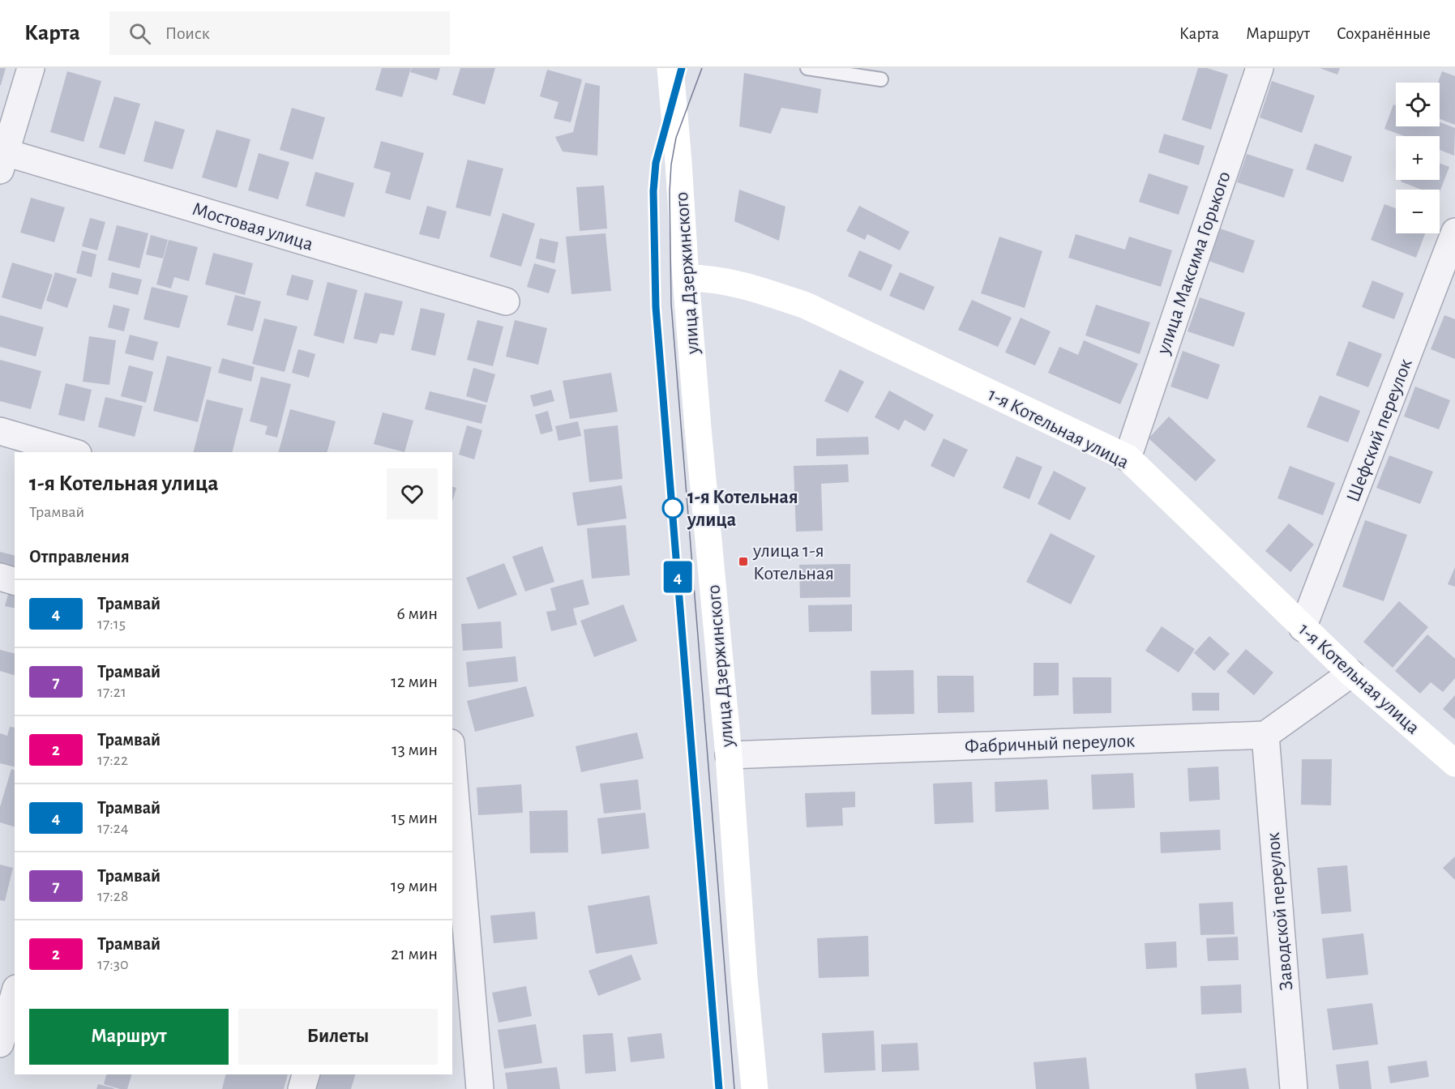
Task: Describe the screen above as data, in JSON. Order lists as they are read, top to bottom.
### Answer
{
  "streets": {
    "main road": ["улица Дзержинского", "1-я Котельная улица"],
    "street": [
      "Мостовая улица",
      "улица Максима Горького",
      "Шефский переулок",
      "Фабричный переулок",
      "Заводской переулок"
    ]
  },
  "crossings": [
    ["улица Максима Горького", "1-я Котельная улица"],
    ["улица Дзержинского", "1-я Котельная улица"],
    ["улица Дзержинского", "Фабричный переулок"],
    ["1-я Котельная улица", "Шефский переулок"],
    ["Фабричный переулок", "Заводской переулок"]
  ],
  "places": {
    "other": ["1-я Котельная улица"],
    "transit": ["улица 1-я Котельная"]
  },
  "lines": ["tram line 4"],
  "page": {
    "header": "Карта",
    "search": "Поиск",
    "nav": ["Карта", "Маршрут", "Сохранённые"],
    "on_map": "4",
    "map_buttons": ["+", "−"],
    "heading": [
      ["1-я Котельная улица", "Трамвай"],
      "Отправления"
    ],
    "list": [
      {
        "mark": "4",
        "name": "Трамвай",
        "note": "17:15",
        "value": "6 мин"
      },
      {
        "mark": "7",
        "name": "Трамвай",
        "note": "17:21",
        "value": "12 мин"
      },
      {
        "mark": "2",
        "name": "Трамвай",
        "note": "17:22",
        "value": "13 мин"
      },
      {
        "mark": "4",
        "name": "Трамвай",
        "note": "17:24",
        "value": "15 мин"
      },
      {
        "mark": "7",
        "name": "Трамвай",
        "note": "17:28",
        "value": "19 мин"
      },
      {
        "mark": "2",
        "name": "Трамвай",
        "note": "17:30",
        "value": "21 мин"
      }
    ],
    "buttons": ["Маршрут", "Билеты"]
  }
}
